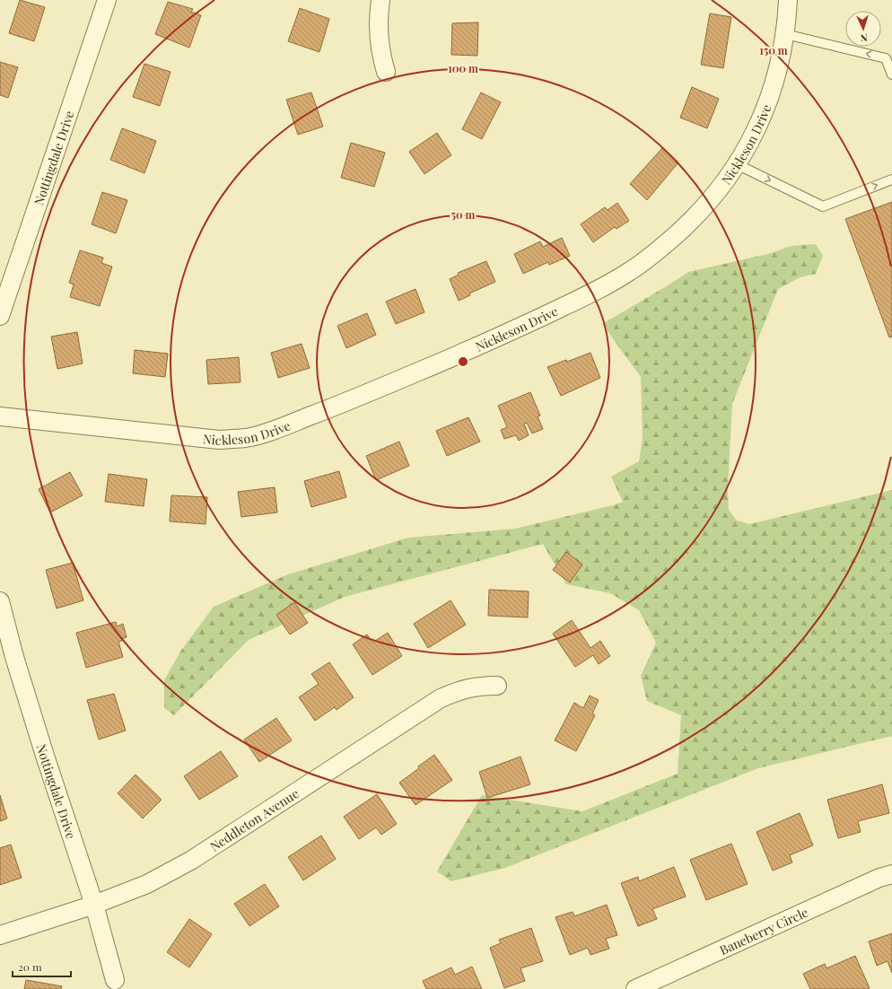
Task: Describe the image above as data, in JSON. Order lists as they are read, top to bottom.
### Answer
{
  "streets": {
    "street": [
      "Nickleson Drive",
      "Nottingdale Drive",
      "Neddleton Avenue",
      "Baneberry Circle"
    ]
  },
  "crossings": [
    ["Nottingdale Drive", "Neddleton Avenue"]
  ],
  "scale_bar": "20 m",
  "north": "bottom",
  "rings": ["150 m", "100 m", "50 m"]
}
